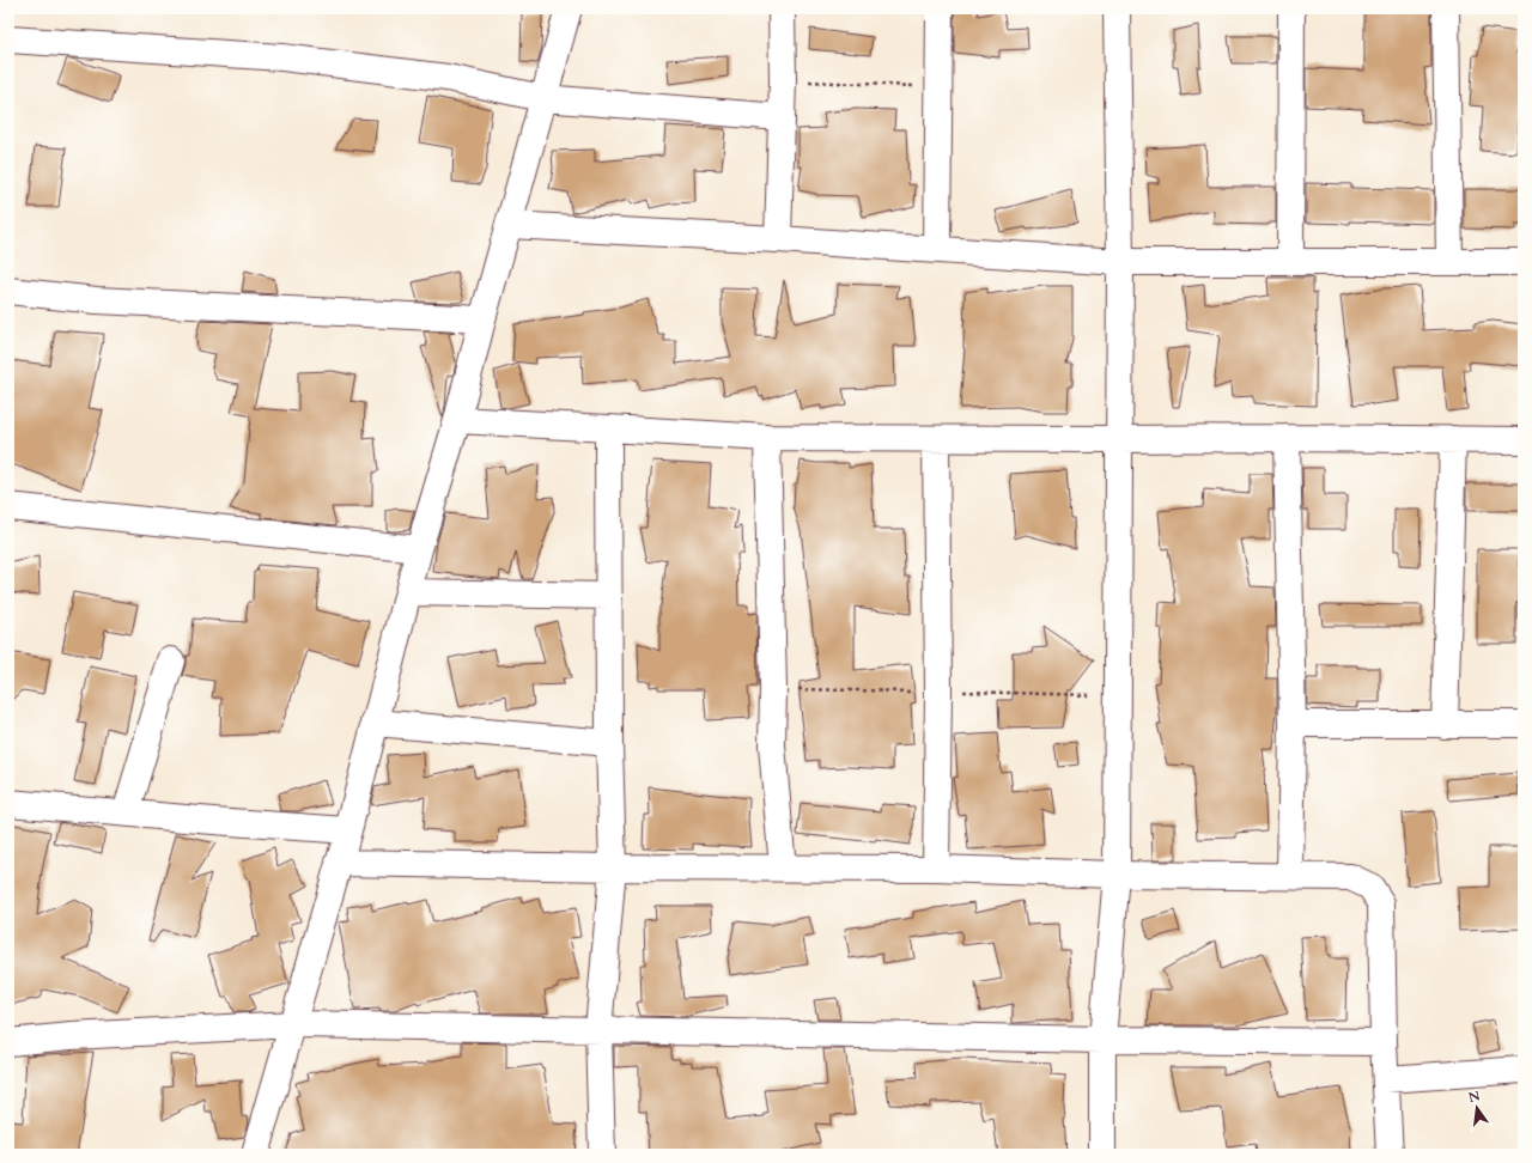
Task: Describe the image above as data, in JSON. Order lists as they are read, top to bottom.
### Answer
{
  "north": "top"
}
